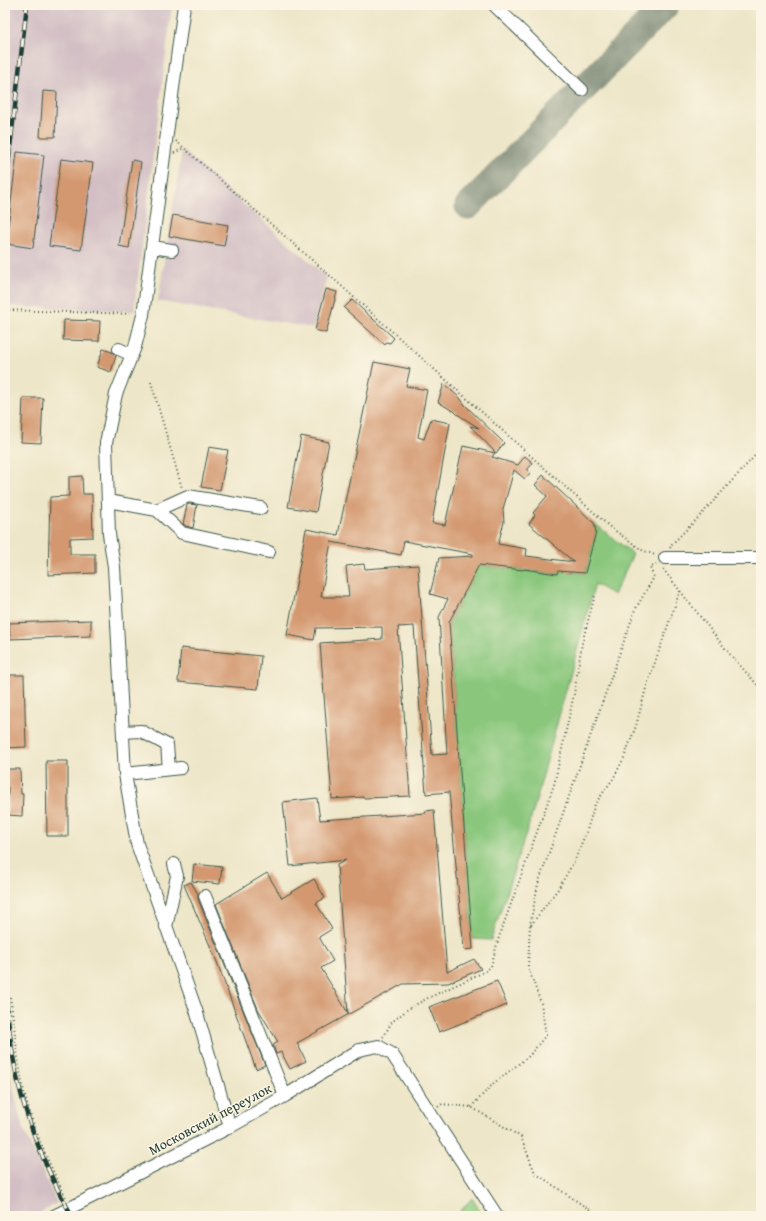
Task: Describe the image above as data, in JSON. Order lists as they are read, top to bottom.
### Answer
{
  "streets": {
    "street": ["Московский переулок"]
  }
}
